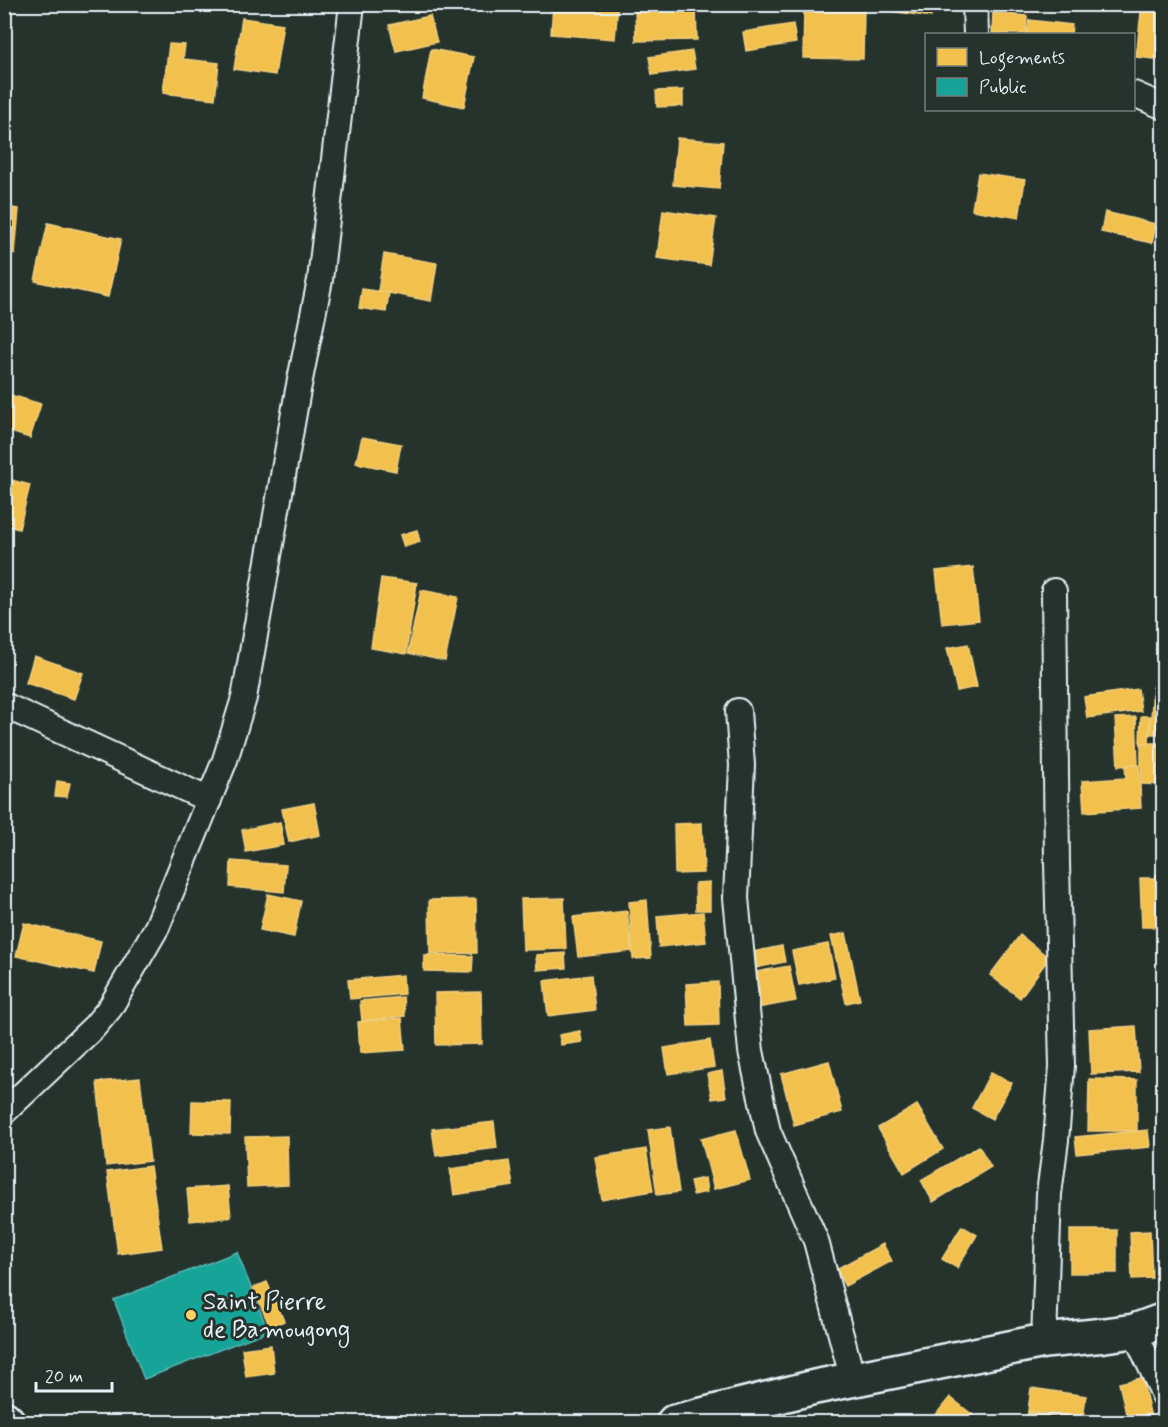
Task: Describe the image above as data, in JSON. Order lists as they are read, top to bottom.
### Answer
{
  "places": ["Saint Pierre de Bamougong"],
  "legend": ["Logements", "Public"],
  "scale_bar": "20 m"
}
